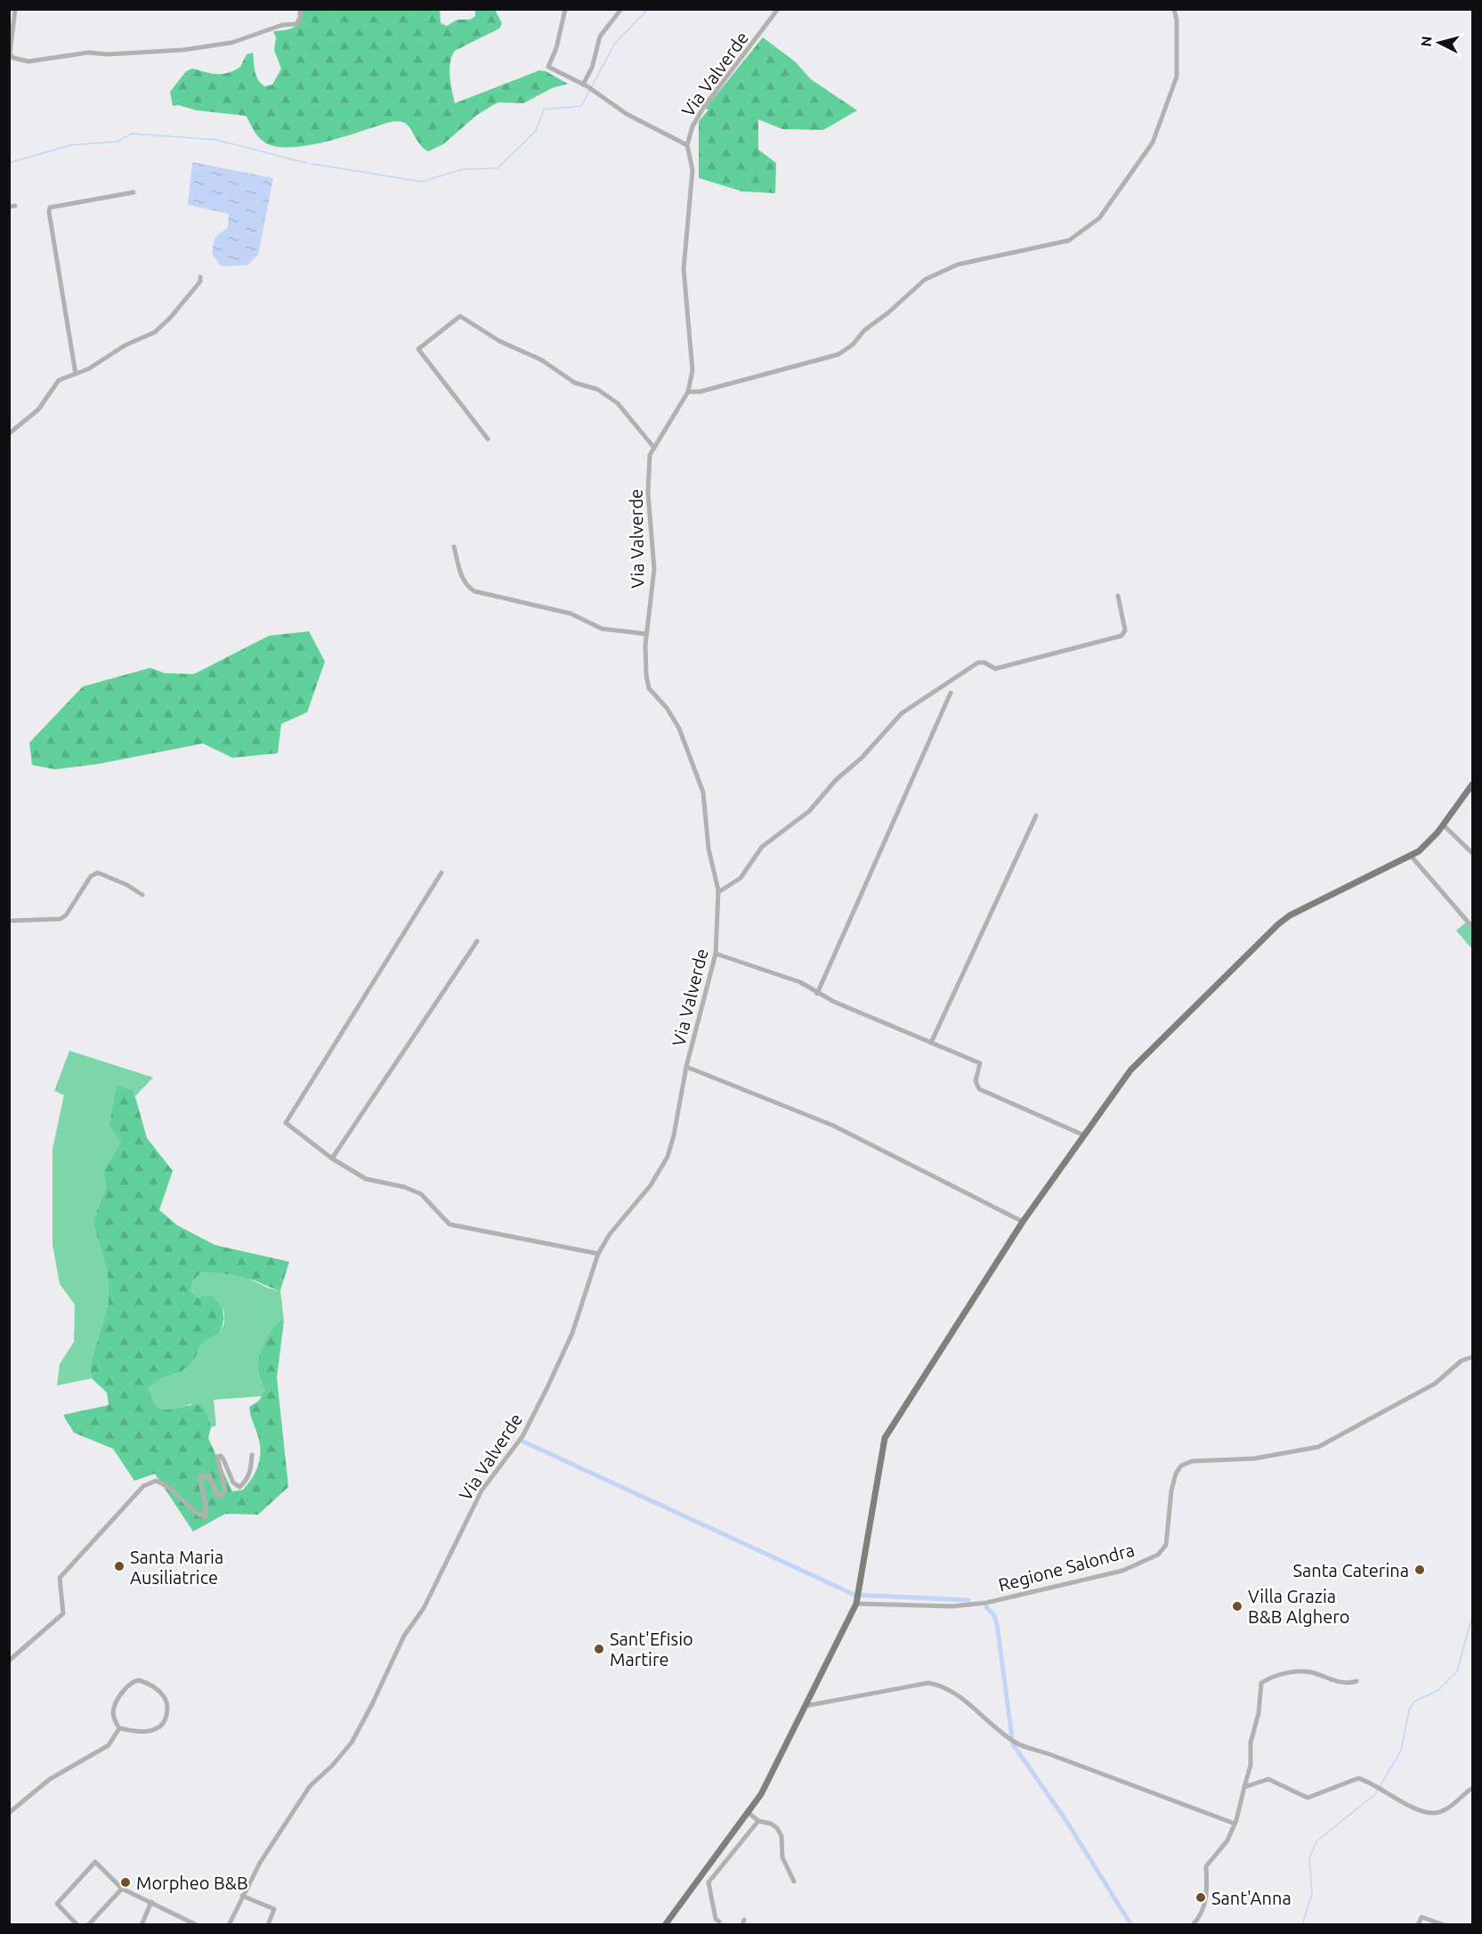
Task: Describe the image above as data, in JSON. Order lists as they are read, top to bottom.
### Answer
{
  "streets": {
    "street": ["Via Valverde", "Regione Salondra"]
  },
  "places": [
    "Santa Maria Ausiliatrice",
    "Santa Caterina",
    "Villa Grazia B&B Alghero",
    "Sant'Efisio Martire",
    "Morpheo B&B",
    "Sant'Anna"
  ],
  "north": "left"
}
